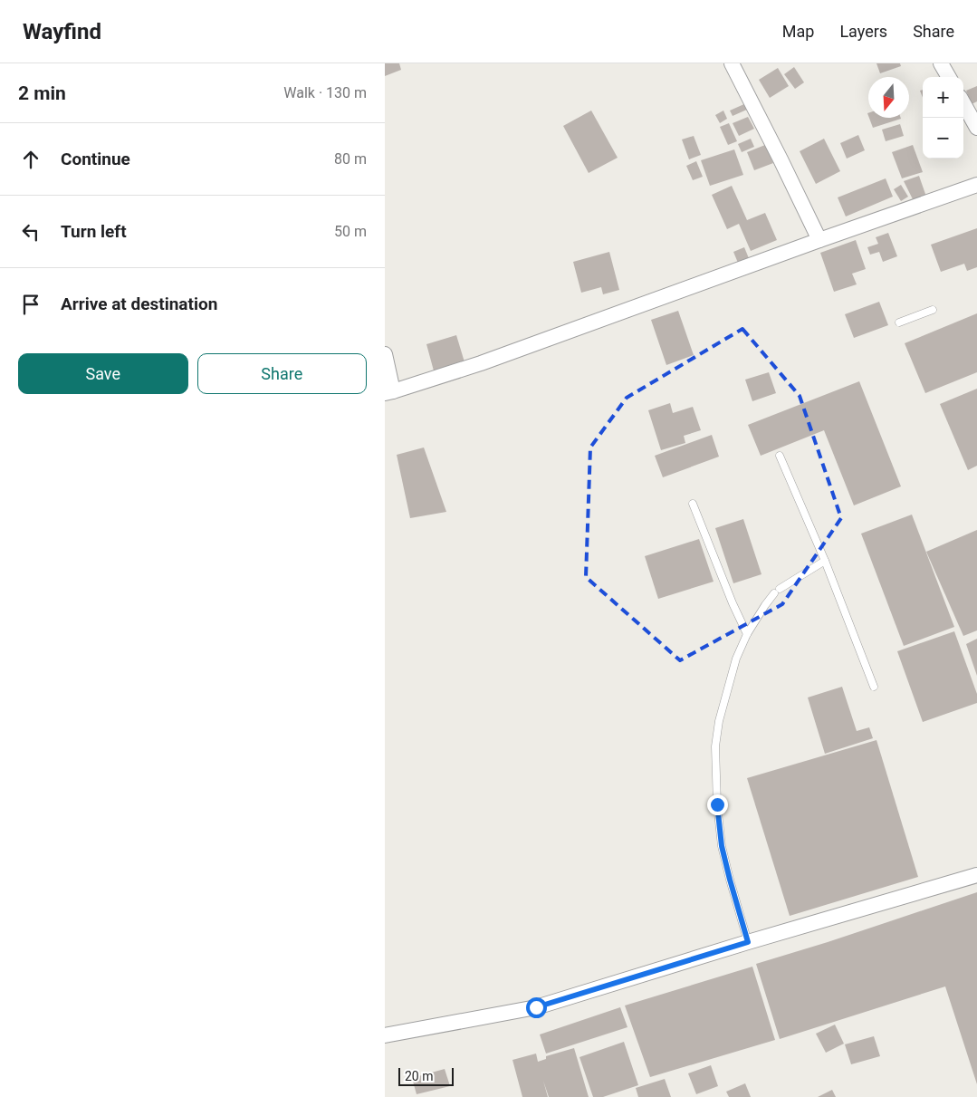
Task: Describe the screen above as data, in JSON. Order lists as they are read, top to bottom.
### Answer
{
  "scale_bar": "20 m",
  "north": "bottom",
  "page": {
    "header": "Wayfind",
    "nav": ["Map", "Layers", "Share"],
    "heading": ["2 min", "Walk · 130 m"],
    "map_buttons": ["+", "−"],
    "list": [
      ["Continue", "80 m"],
      ["Turn left", "50 m"],
      "Arrive at destination"
    ],
    "buttons": ["Save", "Share"],
    "scale": "20 m"
  }
}
